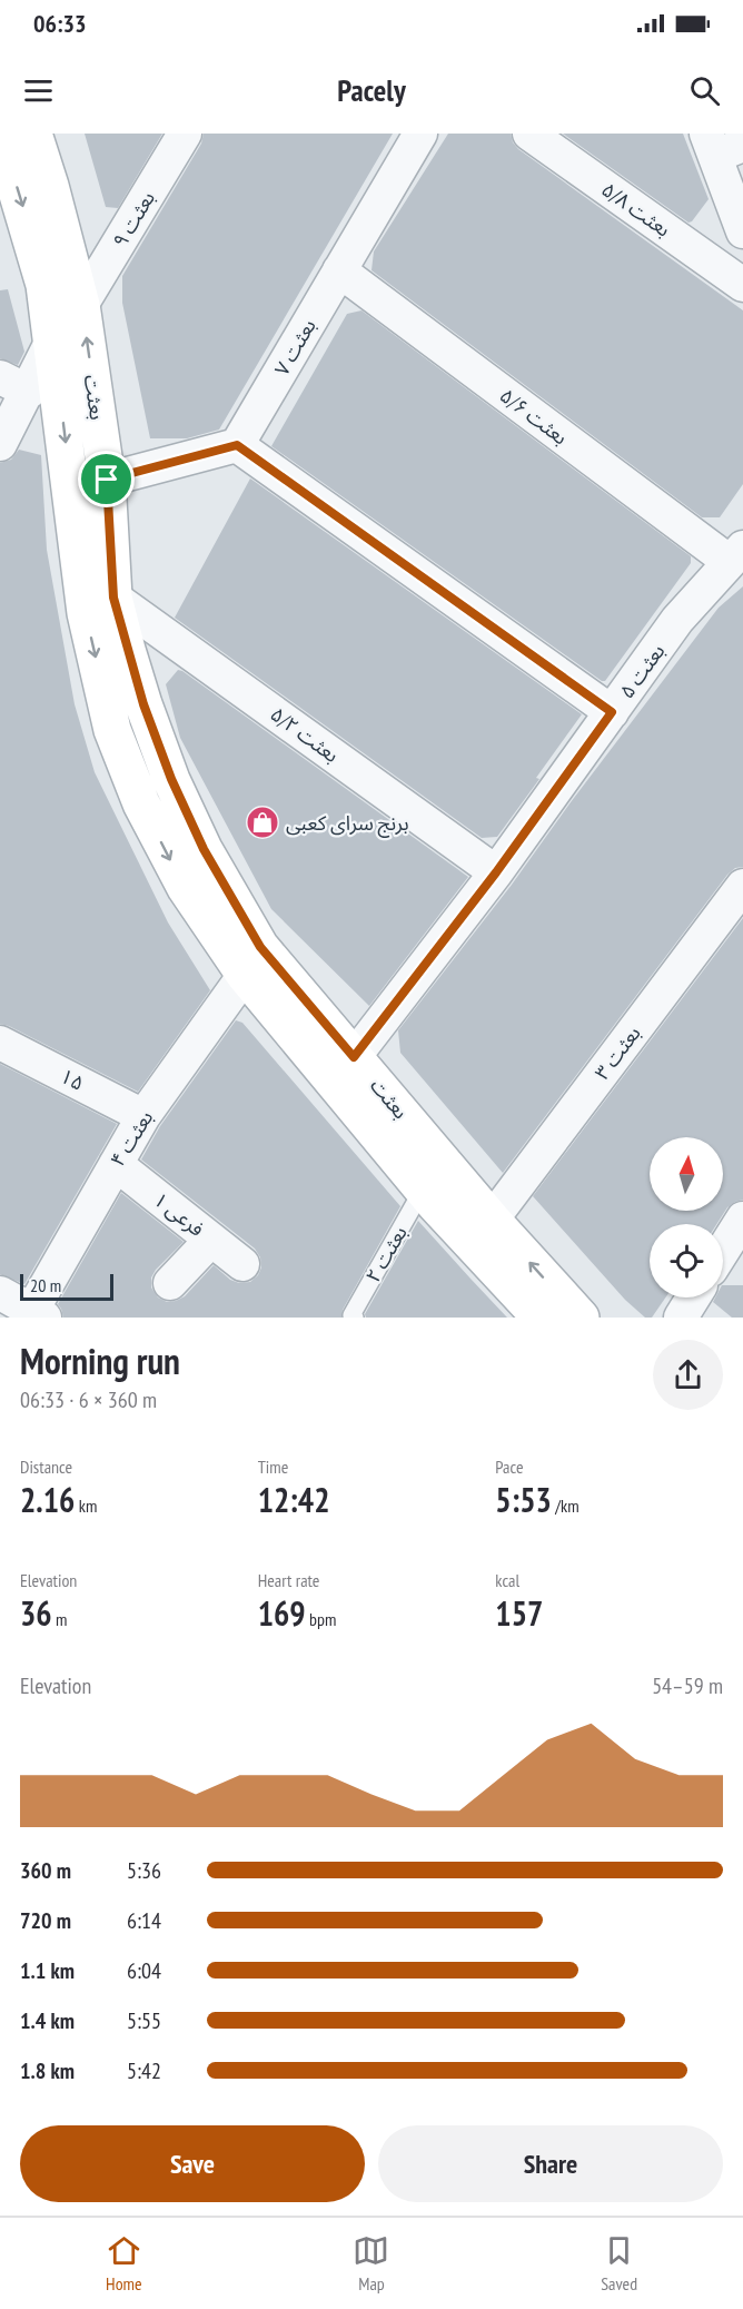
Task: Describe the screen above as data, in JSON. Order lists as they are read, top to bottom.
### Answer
{
  "streets": {
    "main road": ["بعثت"],
    "street": [
      "بعثت ۵/۸",
      "بعثت ۹",
      "بعثت ۷",
      "بعثت ۵/۶",
      "بعثت ۵",
      "بعثت ۵/۲",
      "بعثت ۳",
      "۱۵",
      "بعثت ۴",
      "فرعی ۱"
    ],
    "lane": ["بعثت ۲"]
  },
  "crossings": [
    ["بعثت ۹", "بعثت"],
    ["بعثت ۷", "بعثت ۵/۶"],
    ["بعثت", "بعثت ۵"],
    ["بعثت", "بعثت ۵/۲"],
    ["بعثت", "بعثت ۳"],
    ["بعثت", "بعثت ۴"],
    ["بعثت", "بعثت ۲"],
    ["بعثت ۵/۶", "بعثت ۵"],
    ["بعثت ۵", "بعثت ۵/۲"],
    ["۱۵", "بعثت ۴"],
    ["بعثت ۴", "فرعی ۱"]
  ],
  "places": {
    "shop": ["برنج سرای کعبی"]
  },
  "scale_bar": "20 m",
  "north": "top",
  "page": {
    "status": "06:33",
    "header": "Pacely",
    "scale": "20 m",
    "heading": ["Morning run", "06:33 · 6 × 360 m"],
    "stats": [
      ["Distance", "2.16 km"],
      ["Time", "12:42"],
      ["Pace", "5:53 /km"],
      ["Elevation", "36 m"],
      ["Heart rate", "169 bpm"],
      ["kcal", "157"]
    ],
    "chart": ["Elevation", "54–59 m"],
    "list": [
      {
        "name": "360 m",
        "note": "5:36"
      },
      {
        "name": "720 m",
        "note": "6:14"
      },
      {
        "name": "1.1 km",
        "note": "6:04"
      },
      {
        "name": "1.4 km",
        "note": "5:55"
      },
      {
        "name": "1.8 km",
        "note": "5:42"
      }
    ],
    "buttons": ["Save", "Share"],
    "tabs": ["Home", "Map", "Saved"]
  }
}
